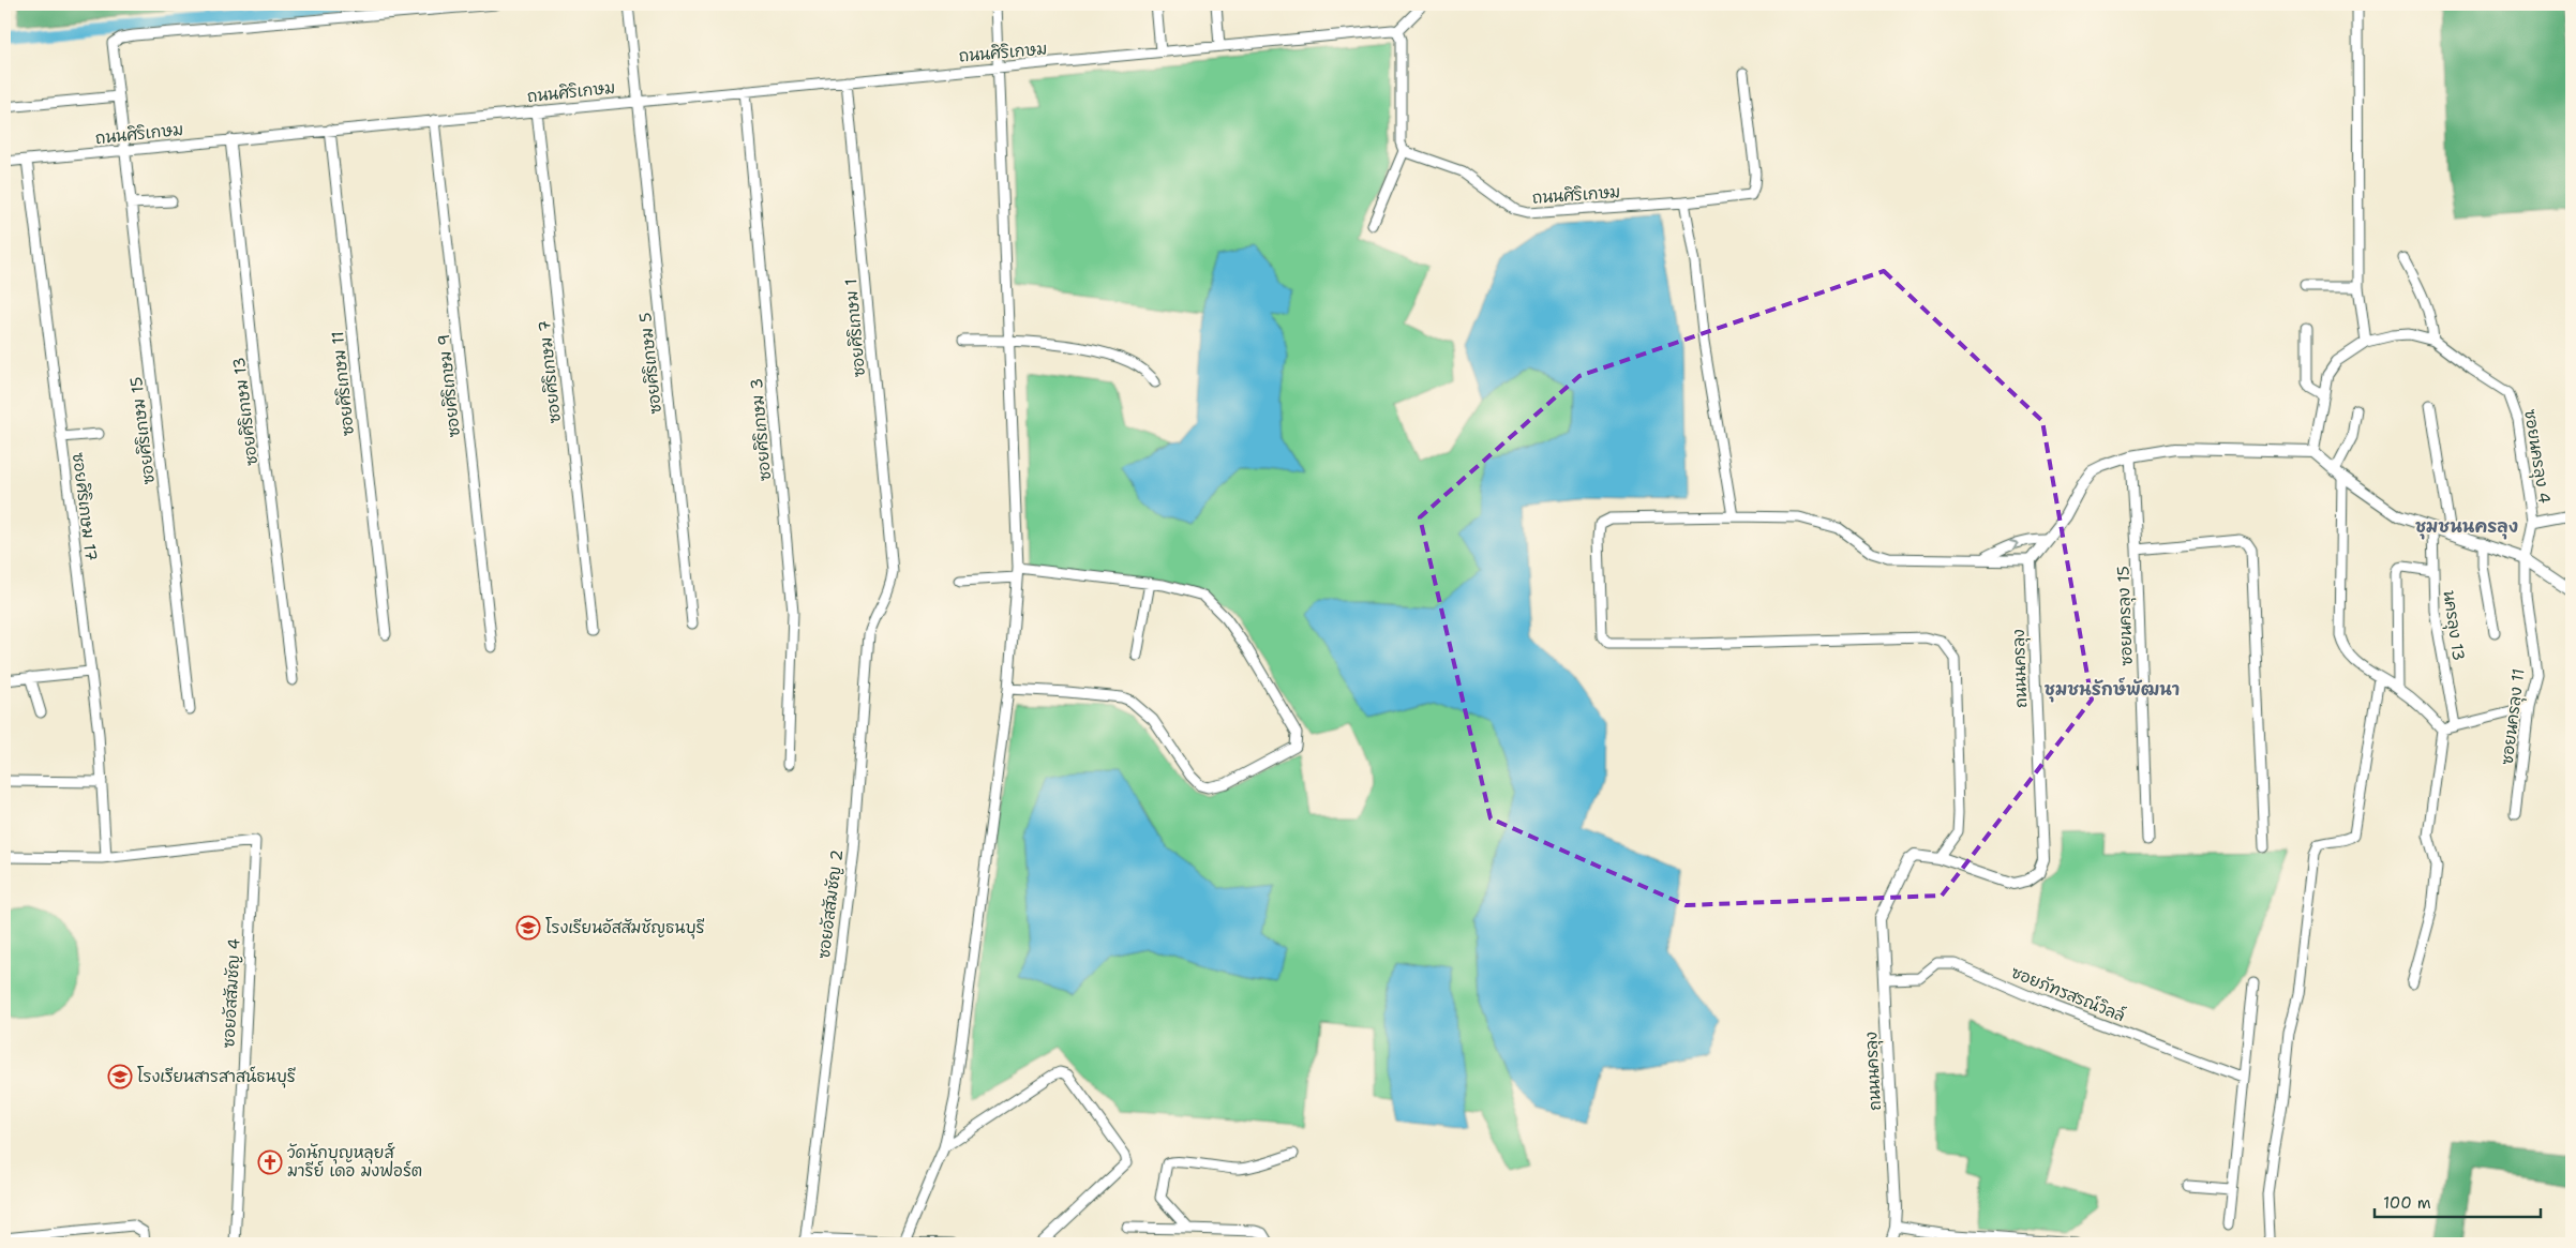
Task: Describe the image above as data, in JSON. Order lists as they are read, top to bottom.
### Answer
{
  "streets": {
    "street": [
      "ถนนศิริเกษม",
      "ซอยศิริเกษม 1",
      "ซอยศิริเกษม 5",
      "ซอยศิริเกษม 7",
      "ซอยศิริเกษม 11",
      "ซอยศิริเกษม 9",
      "ซอยศิริเกษม 13",
      "ซอยศิริเกษม 3",
      "ซอยศิริเกษม 15",
      "ซอยนครลุง 4",
      "ซอยศิริเกษม 17",
      "ซอยนครลุง 15",
      "นครลุง 13",
      "ถนนนครลุง",
      "ซอยนครลุง 11",
      "ซอยอัสสัมชัญ 2",
      "ซอยอัสสัมชัญ 4",
      "ซอยภัทรสรณ์วิลล์"
    ]
  },
  "crossings": [
    ["ถนนศิริเกษม", "ซอยศิริเกษม 1"],
    ["ถนนศิริเกษม", "ซอยศิริเกษม 5"],
    ["ถนนศิริเกษม", "ซอยศิริเกษม 7"],
    ["ถนนศิริเกษม", "ซอยศิริเกษม 11"],
    ["ถนนศิริเกษม", "ซอยศิริเกษม 9"],
    ["ถนนศิริเกษม", "ซอยศิริเกษม 13"],
    ["ถนนศิริเกษม", "ซอยศิริเกษม 3"],
    ["ถนนศิริเกษม", "ซอยศิริเกษม 15"],
    ["ถนนศิริเกษม", "ซอยศิริเกษม 17"],
    ["ซอยศิริเกษม 1", "ซอยอัสสัมชัญ 2"],
    ["ซอยนครลุง 4", "ซอยนครลุง 11"],
    ["ซอยศิริเกษม 17", "ซอยอัสสัมชัญ 4"],
    ["ถนนนครลุง", "ซอยภัทรสรณ์วิลล์"]
  ],
  "districts": ["ชุมชนนครลุง", "ชุมชนรักษ์พัฒนา"],
  "places": {
    "school or university": ["โรงเรียนอัสสัมชัญธนบุรี", "โรงเรียนสารสาสน์ธนบุรี"],
    "church": ["วัดนักบุญหลุยส์ มารีย์ เดอ มงฟอร์ต"]
  },
  "scale_bar": "100 m"
}
